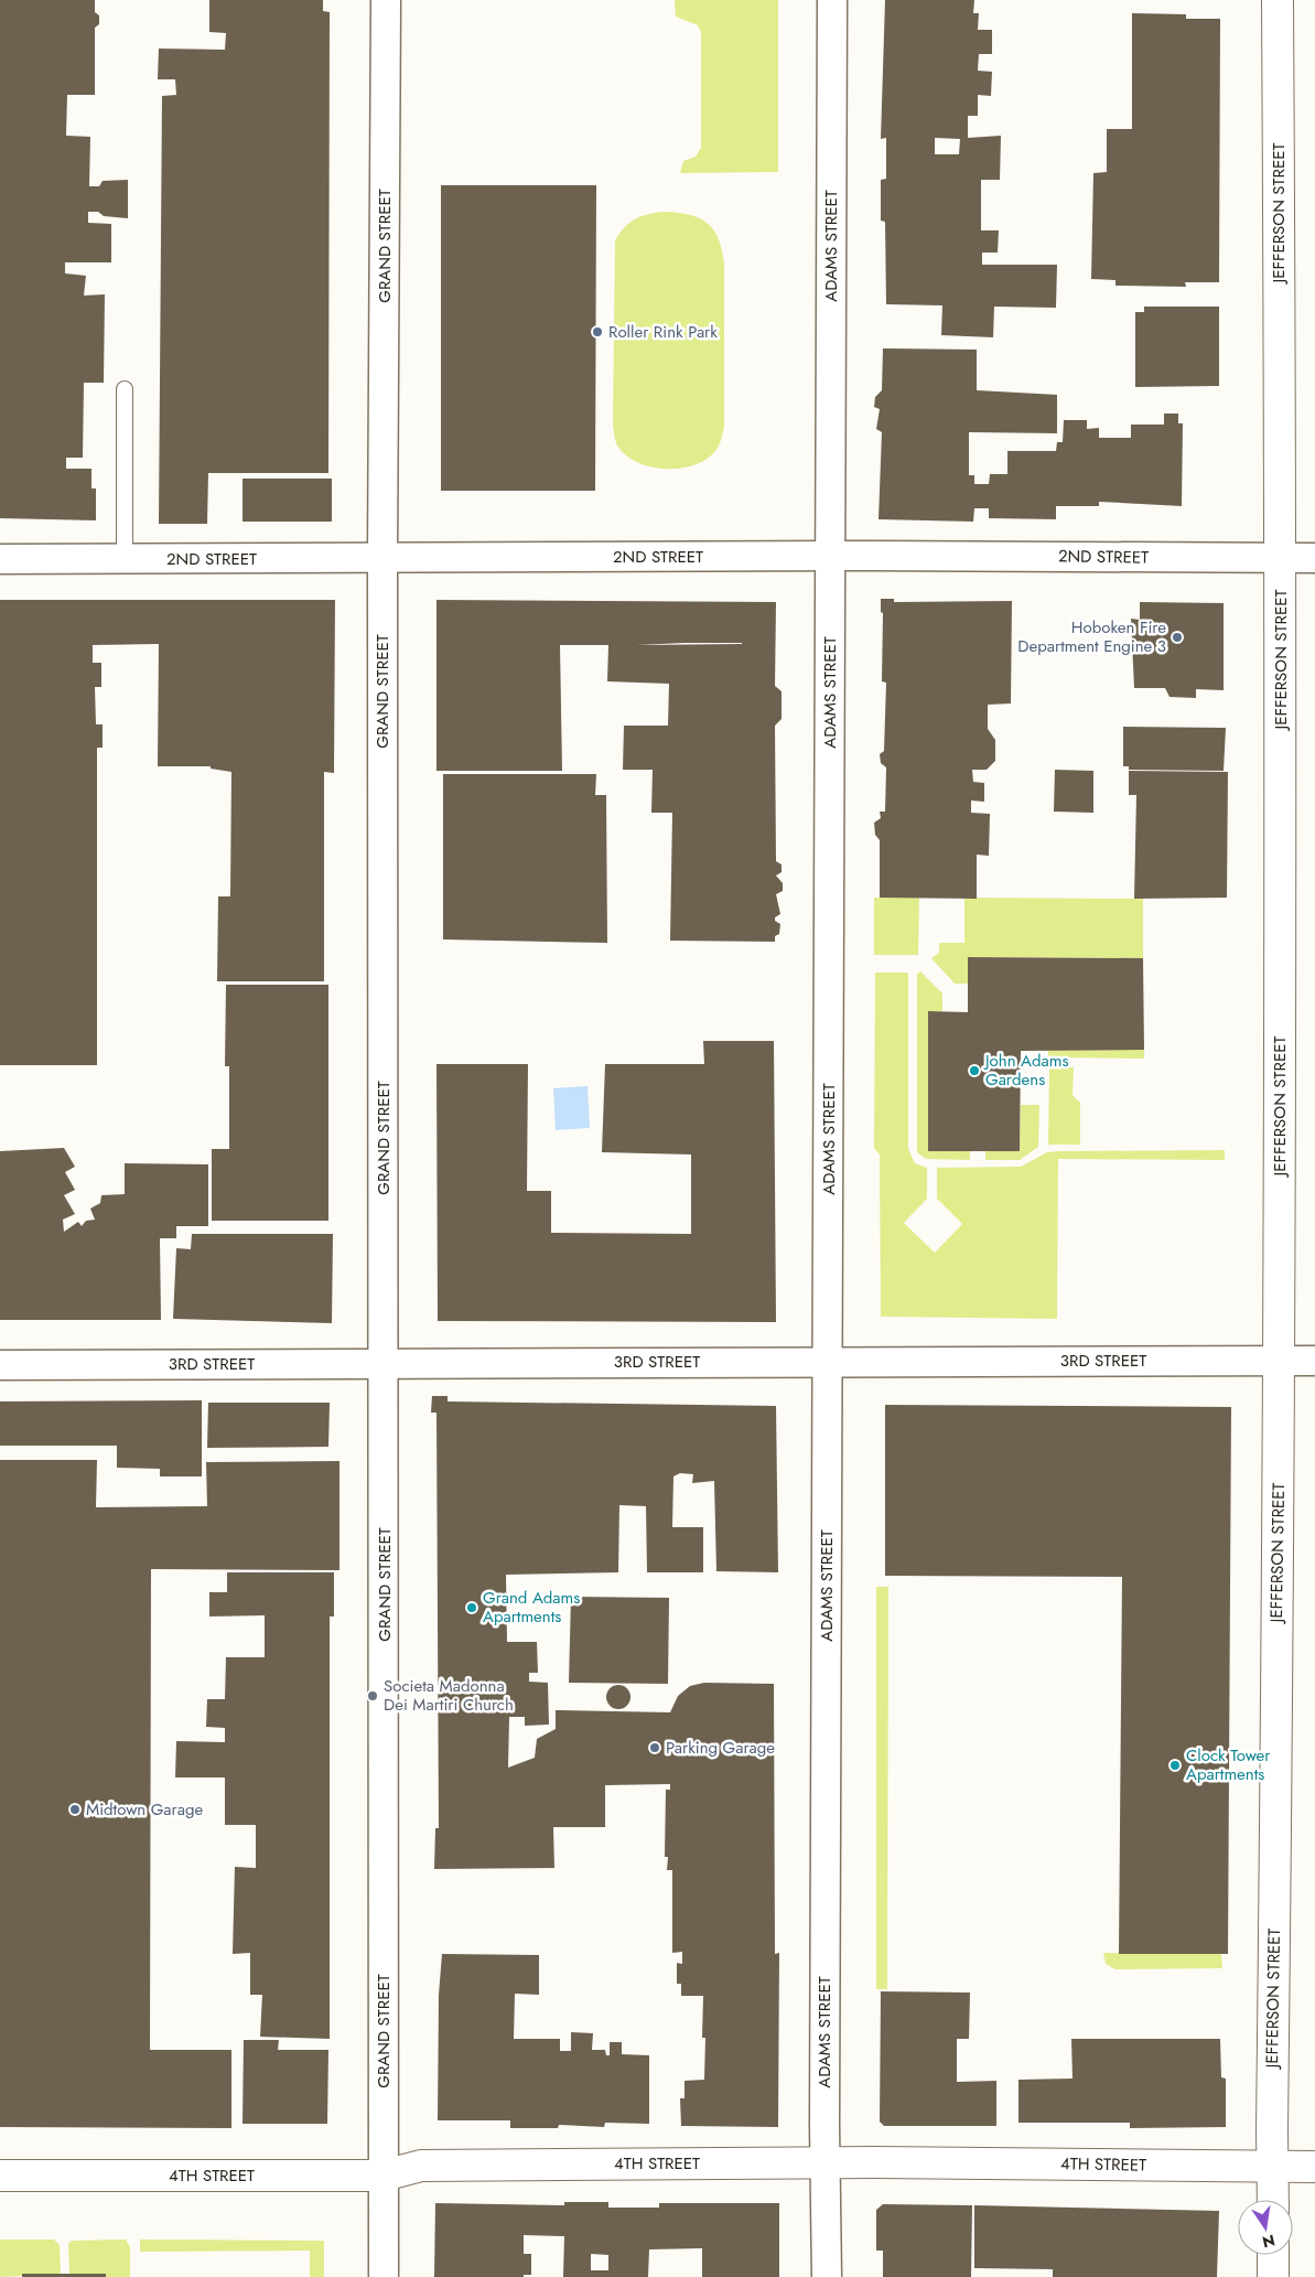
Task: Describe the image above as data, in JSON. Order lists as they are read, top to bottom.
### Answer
{
  "streets": {
    "street": [
      "JEFFERSON STREET",
      "GRAND STREET",
      "ADAMS STREET",
      "2ND STREET",
      "3RD STREET",
      "4TH STREET"
    ]
  },
  "crossings": [
    ["JEFFERSON STREET", "2ND STREET"],
    ["JEFFERSON STREET", "3RD STREET"],
    ["JEFFERSON STREET", "4TH STREET"],
    ["GRAND STREET", "2ND STREET"],
    ["GRAND STREET", "3RD STREET"],
    ["GRAND STREET", "4TH STREET"],
    ["ADAMS STREET", "2ND STREET"],
    ["ADAMS STREET", "3RD STREET"],
    ["ADAMS STREET", "4TH STREET"]
  ],
  "places": [
    "Roller Rink Park",
    "Hoboken Fire Department Engine 3",
    "John Adams Gardens",
    "Grand Adams Apartments",
    "Societa Madonna Dei Martiri Church",
    "Parking Garage",
    "Clock Tower Apartments",
    "Midtown Garage"
  ],
  "north": "bottom"
}
